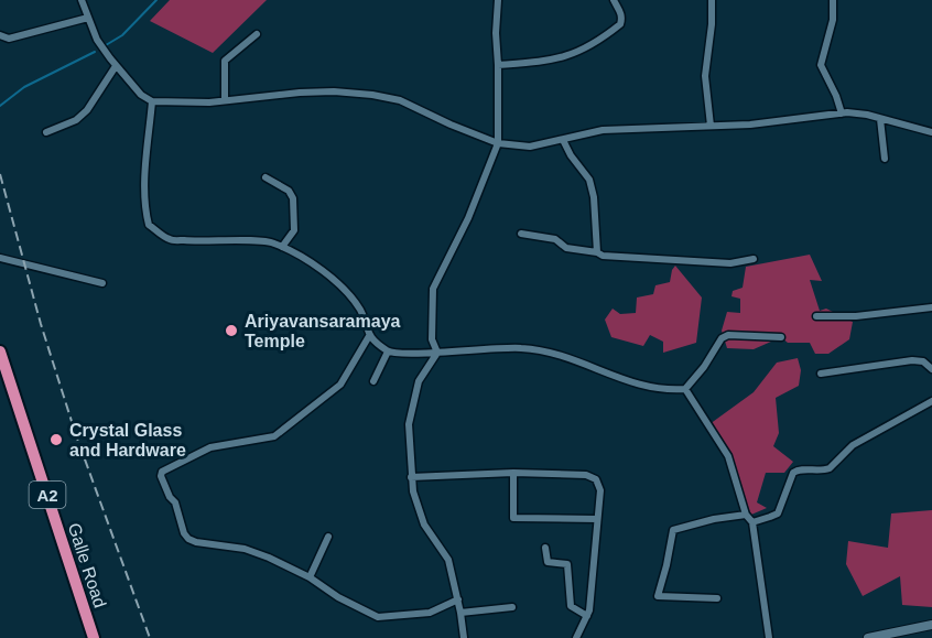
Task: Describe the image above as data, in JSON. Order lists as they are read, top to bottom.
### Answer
{
  "streets": {
    "highway": ["A2", "Galle Road"]
  },
  "places": ["Ariyavansaramaya Temple", "Crystal Glass and Hardware"]
}
